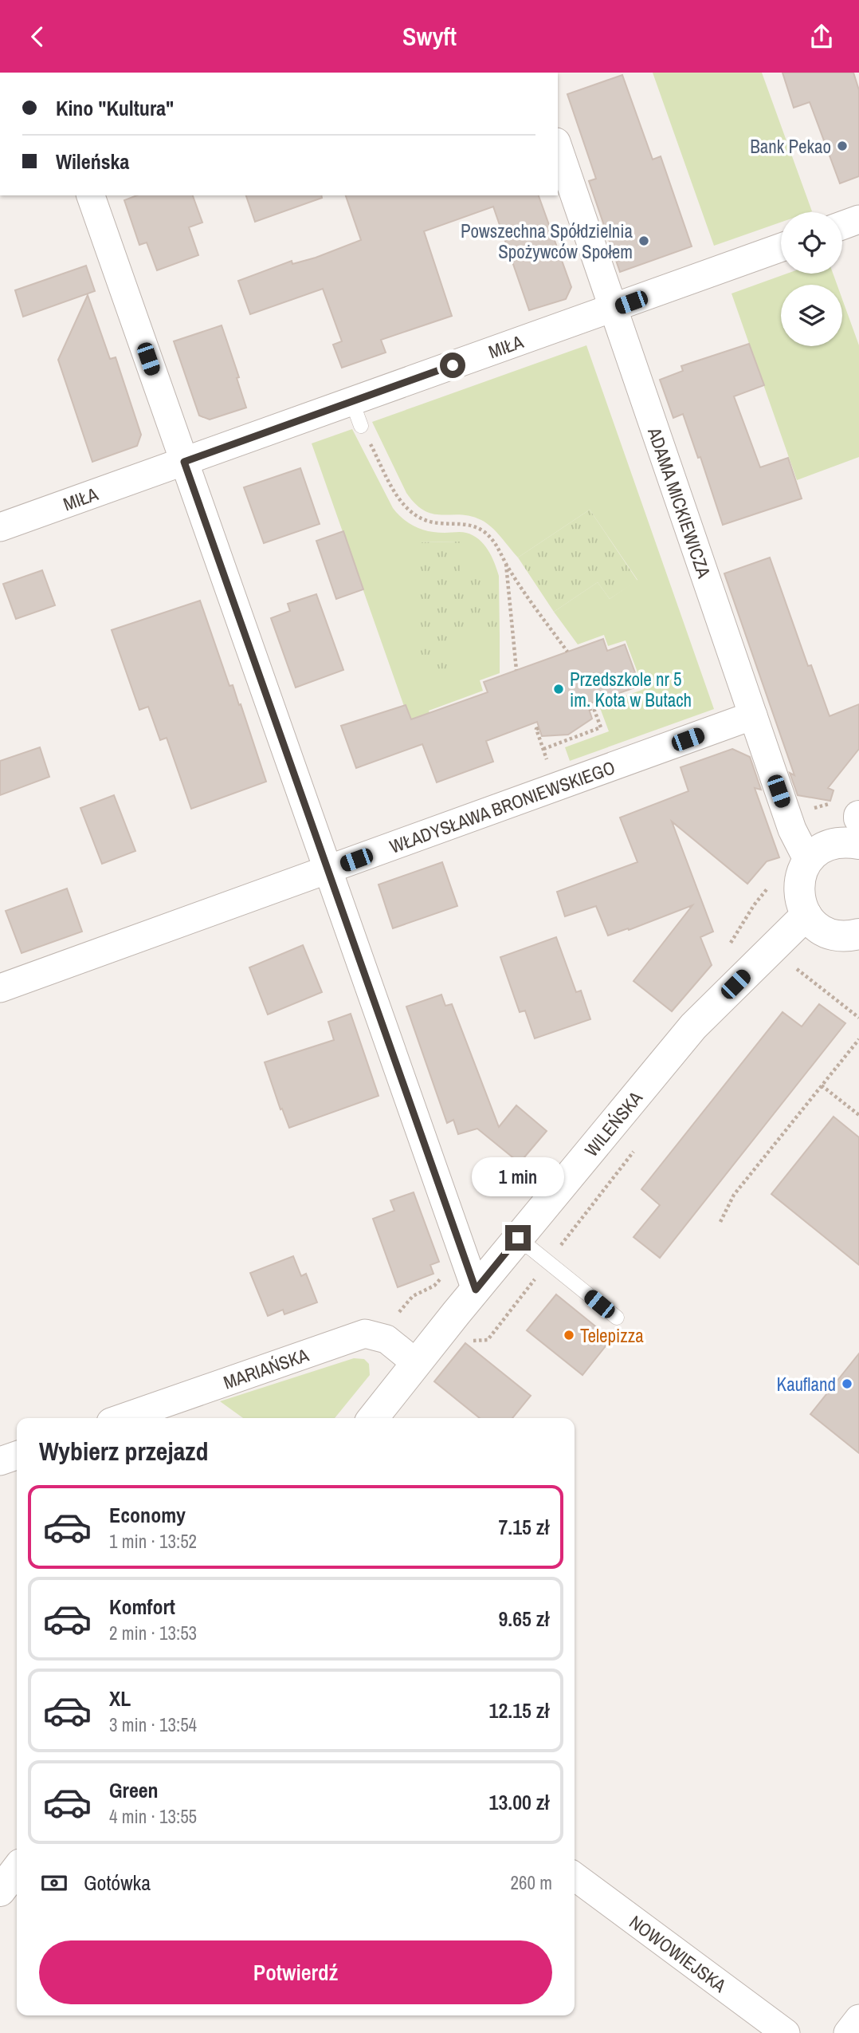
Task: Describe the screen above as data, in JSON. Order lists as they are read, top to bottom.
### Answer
{
  "streets": {
    "street": [
      "MIŁA",
      "ADAMA MICKIEWICZA",
      "WŁADYSŁAWA BRONIEWSKIEGO",
      "WILEŃSKA",
      "MARIAŃSKA",
      "NOWOWIEJSKA"
    ]
  },
  "crossings": [
    ["MIŁA", "ADAMA MICKIEWICZA"],
    ["ADAMA MICKIEWICZA", "WŁADYSŁAWA BRONIEWSKIEGO"],
    ["WILEŃSKA", "MARIAŃSKA"]
  ],
  "places": [
    "Bank Pekao",
    "Powszechna Spółdzielnia Spożywców Społem",
    "Przedszkole nr 5 im. Kota w Butach",
    "Telepizza",
    "Kaufland"
  ],
  "page": {
    "header": "Swyft",
    "banner": ["Kino \"Kultura\"", "Wileńska"],
    "bubble": "1 min",
    "heading": "Wybierz przejazd",
    "list": [
      {
        "name": "Economy",
        "note": "1 min · 13:52",
        "value": "7.15 zł"
      },
      {
        "name": "Komfort",
        "note": "2 min · 13:53",
        "value": "9.65 zł"
      },
      {
        "name": "XL",
        "note": "3 min · 13:54",
        "value": "12.15 zł"
      },
      {
        "name": "Green",
        "note": "4 min · 13:55",
        "value": "13.00 zł"
      }
    ],
    "pay": ["Gotówka", "260 m"],
    "buttons": "Potwierdź"
  }
}
